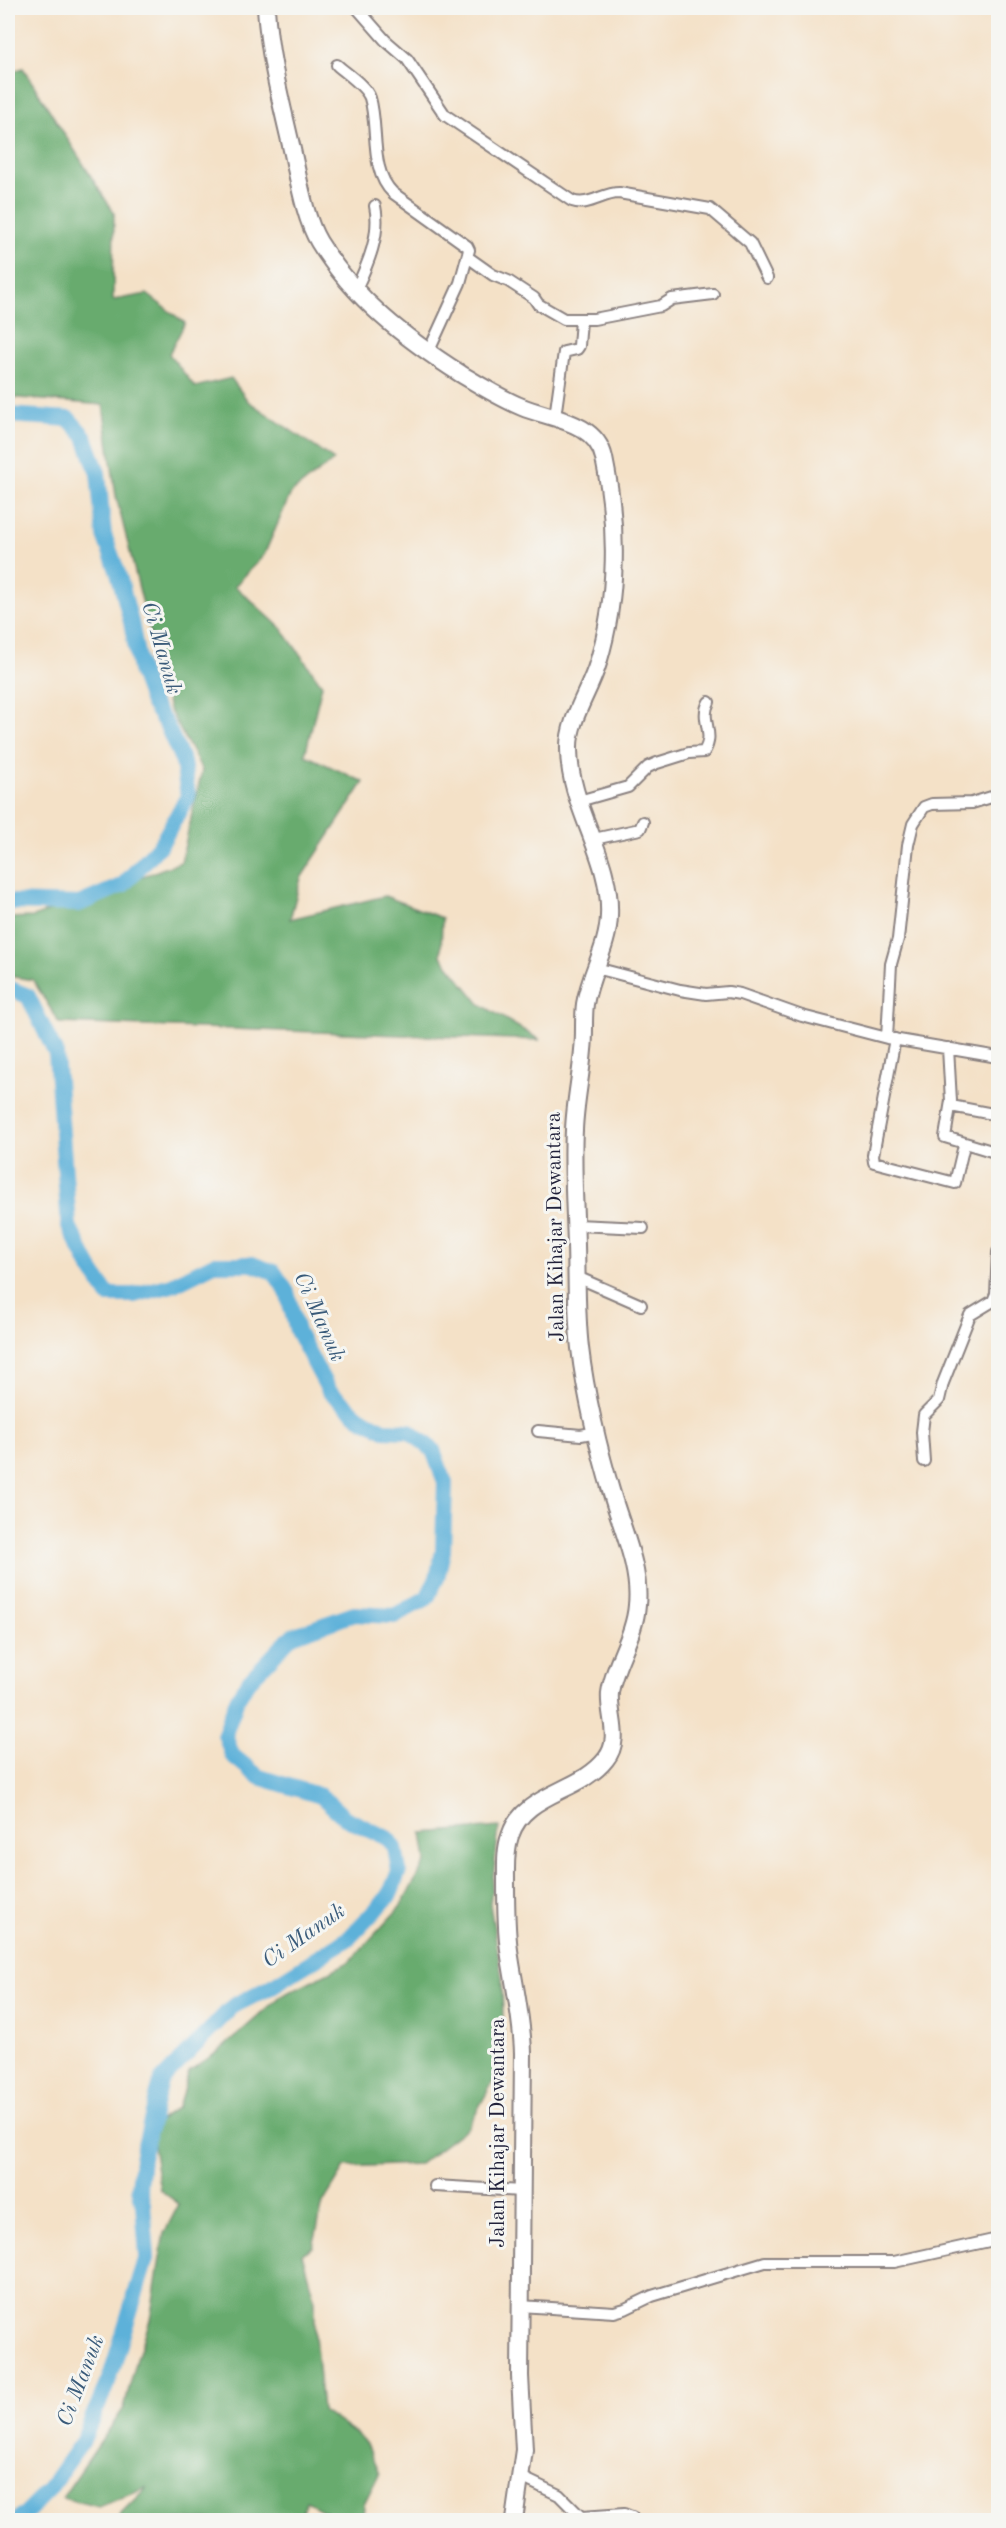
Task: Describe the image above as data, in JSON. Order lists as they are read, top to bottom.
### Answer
{
  "streets": {
    "main road": ["Jalan Kihajar Dewantara"]
  },
  "water": ["Ci Manuk"]
}
